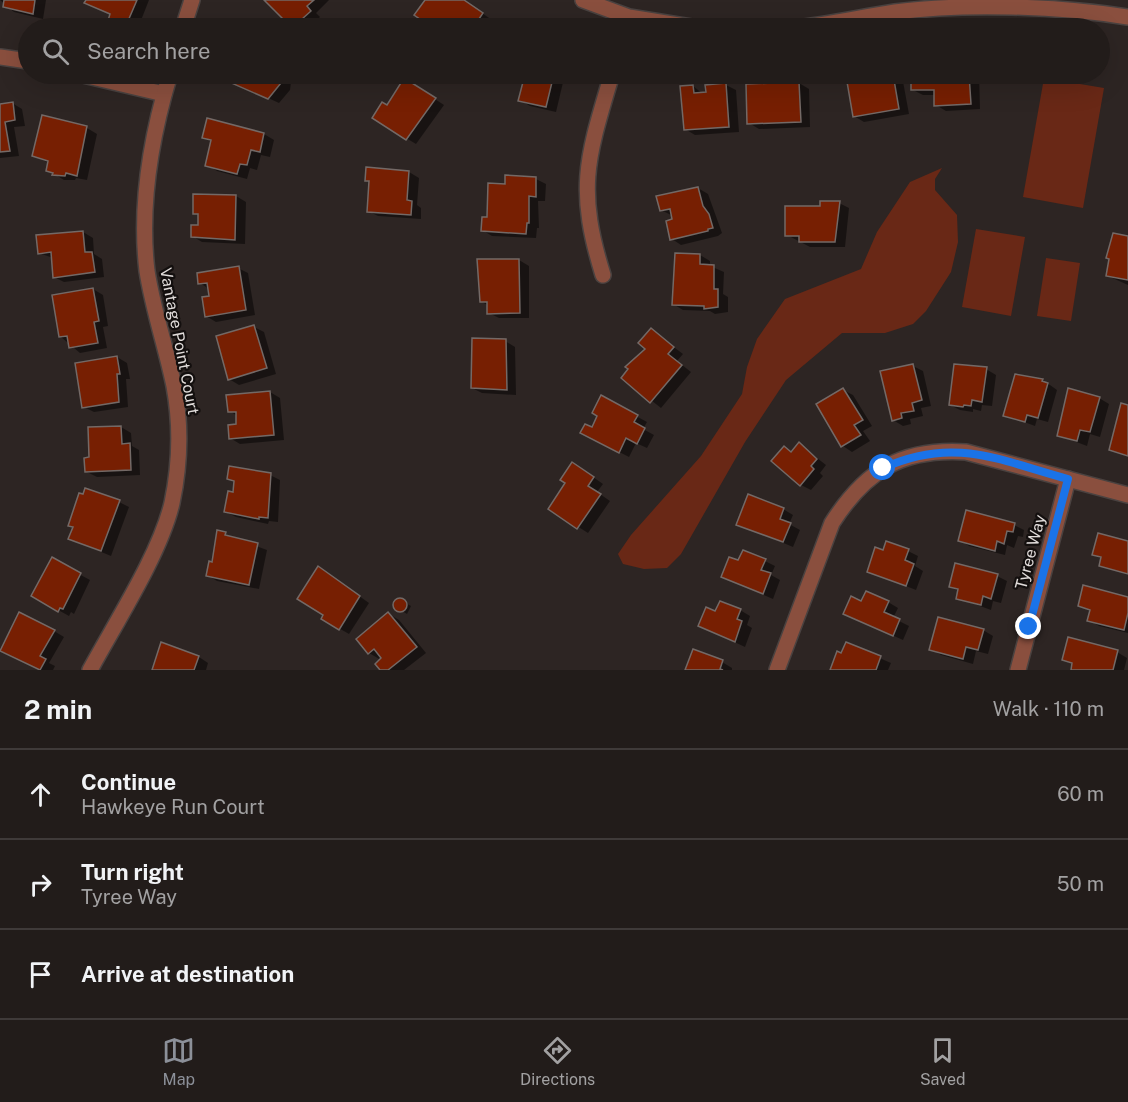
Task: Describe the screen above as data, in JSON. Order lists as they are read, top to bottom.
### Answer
{
  "streets": {
    "street": ["Vantage Point Court", "Tyree Way"]
  },
  "page": {
    "search": "Search here",
    "heading": ["2 min", "Walk · 110 m"],
    "list": [
      ["Continue", "Hawkeye Run Court", "60 m"],
      ["Turn right", "Tyree Way", "50 m"],
      "Arrive at destination"
    ],
    "nav": ["Map", "Directions", "Saved"]
  }
}
